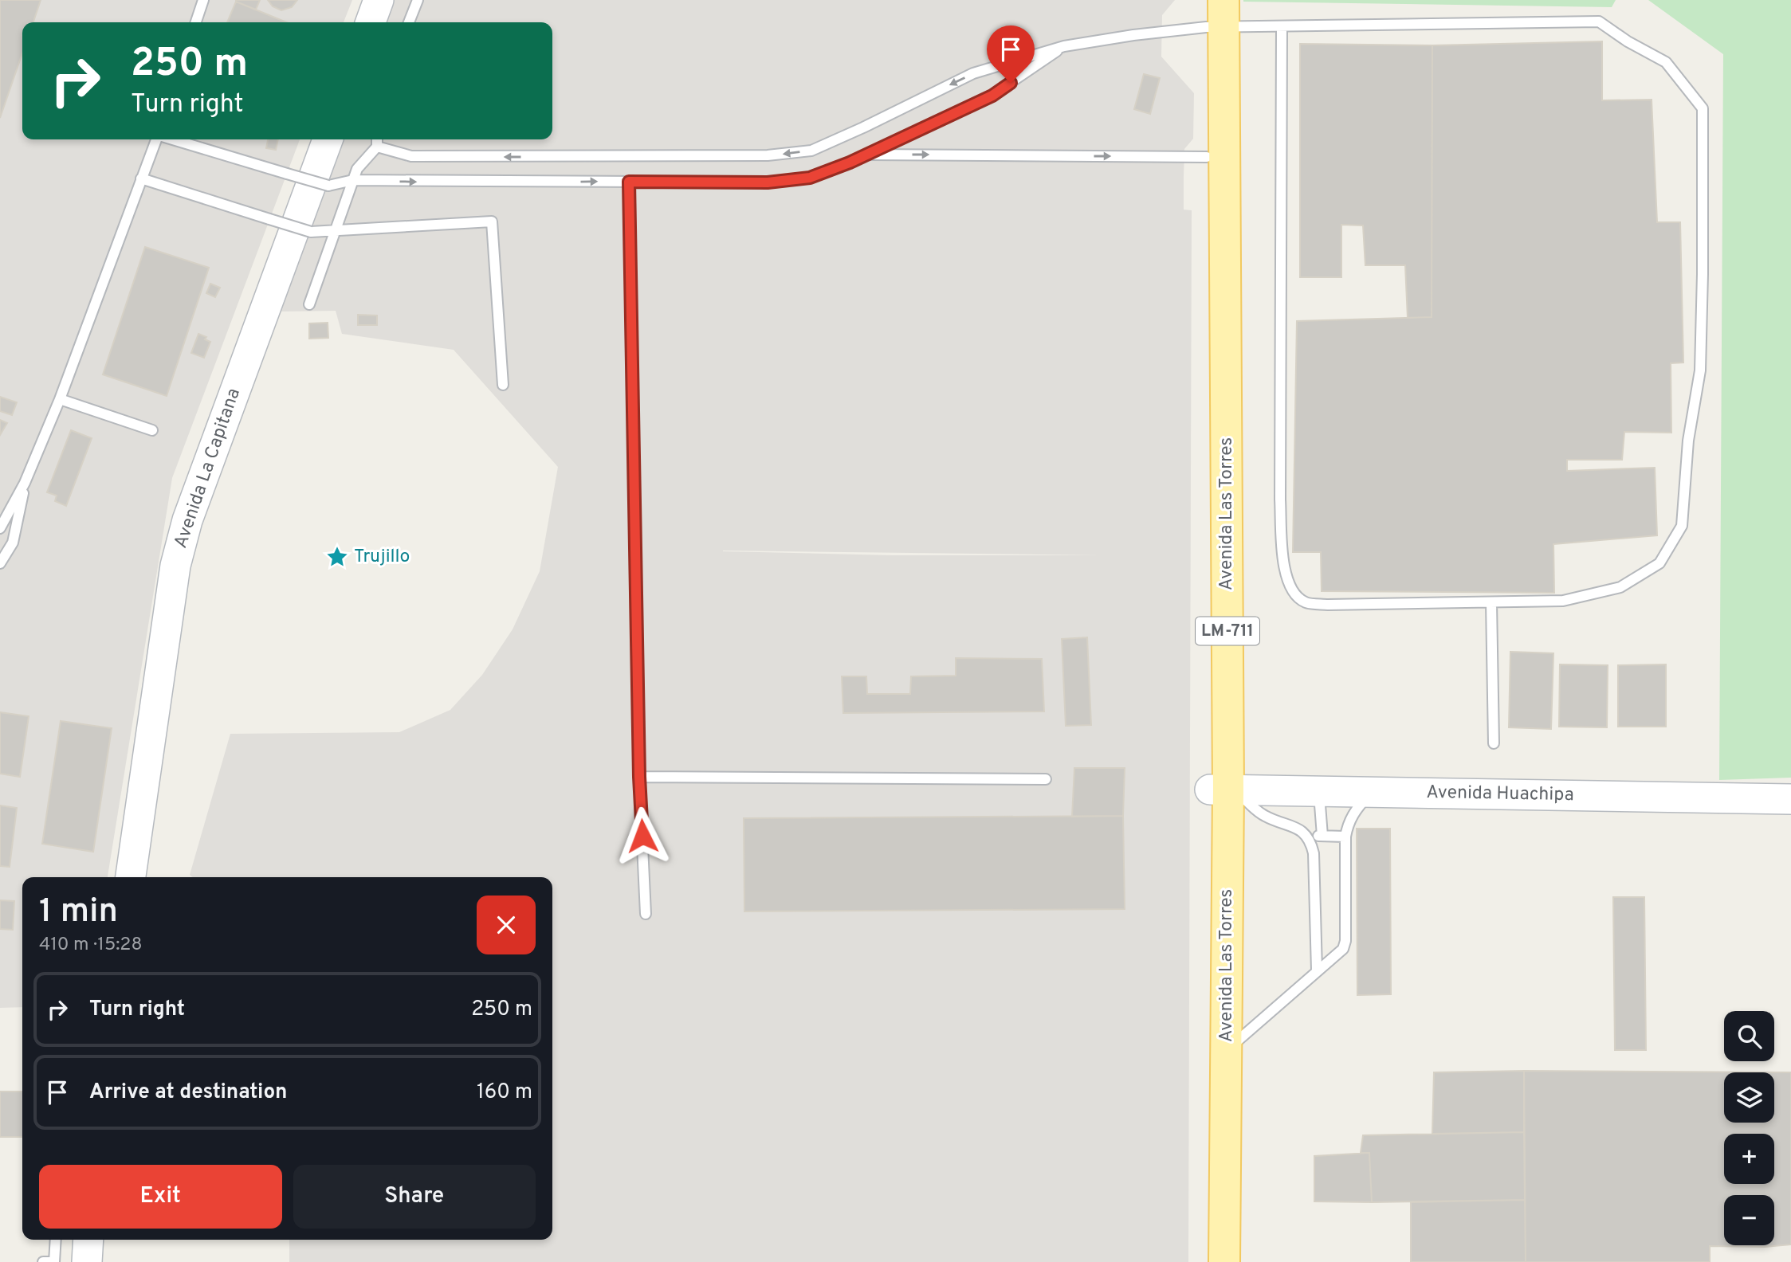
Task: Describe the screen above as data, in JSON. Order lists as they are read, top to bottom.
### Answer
{
  "streets": {
    "main road": ["Avenida Las Torres", "LM-711"],
    "street": ["Avenida La Capitana", "Avenida Huachipa"]
  },
  "crossings": [
    ["Avenida Las Torres", "Avenida Huachipa"]
  ],
  "places": {
    "place": ["Trujillo"]
  },
  "page": {
    "turn": ["250 m", "Turn right"],
    "heading": ["1 min", "410 m · 15:28"],
    "list": [
      {
        "name": "Turn right",
        "value": "250 m"
      },
      {
        "name": "Arrive at destination",
        "value": "160 m"
      }
    ],
    "map_buttons": ["+", "−"],
    "buttons": ["Exit", "Share"]
  }
}
